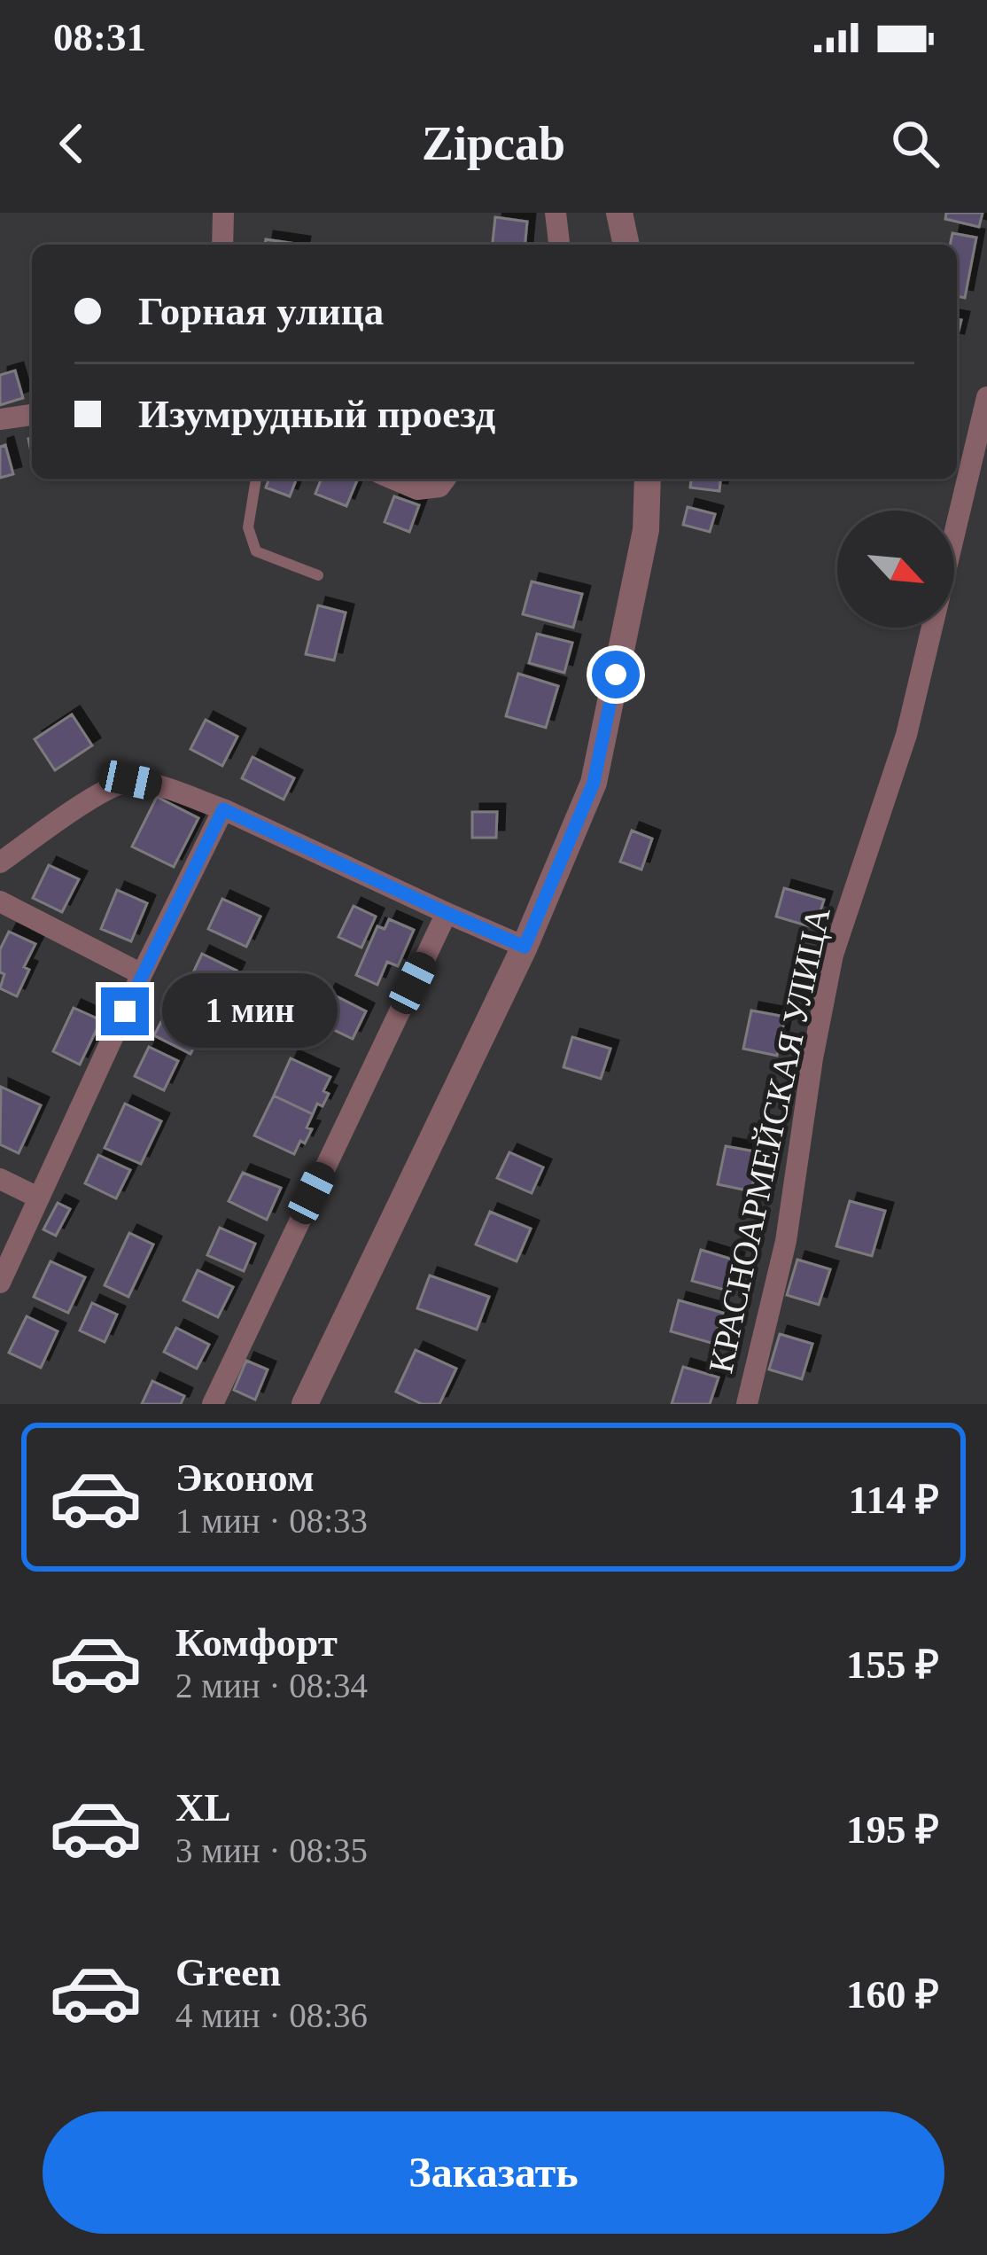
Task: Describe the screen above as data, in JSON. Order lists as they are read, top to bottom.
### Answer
{
  "streets": {
    "street": ["КРАСНОАРМЕЙСКАЯ УЛИЦА"]
  },
  "north": "bottom right",
  "page": {
    "status": "08:31",
    "header": "Zipcab",
    "banner": ["Горная улица", "Изумрудный проезд"],
    "bubble": "1 мин",
    "list": [
      {
        "name": "Эконом",
        "note": "1 мин · 08:33",
        "value": "114 ₽"
      },
      {
        "name": "Комфорт",
        "note": "2 мин · 08:34",
        "value": "155 ₽"
      },
      {
        "name": "XL",
        "note": "3 мин · 08:35",
        "value": "195 ₽"
      },
      {
        "name": "Green",
        "note": "4 мин · 08:36",
        "value": "160 ₽"
      }
    ],
    "buttons": "Заказать"
  }
}
